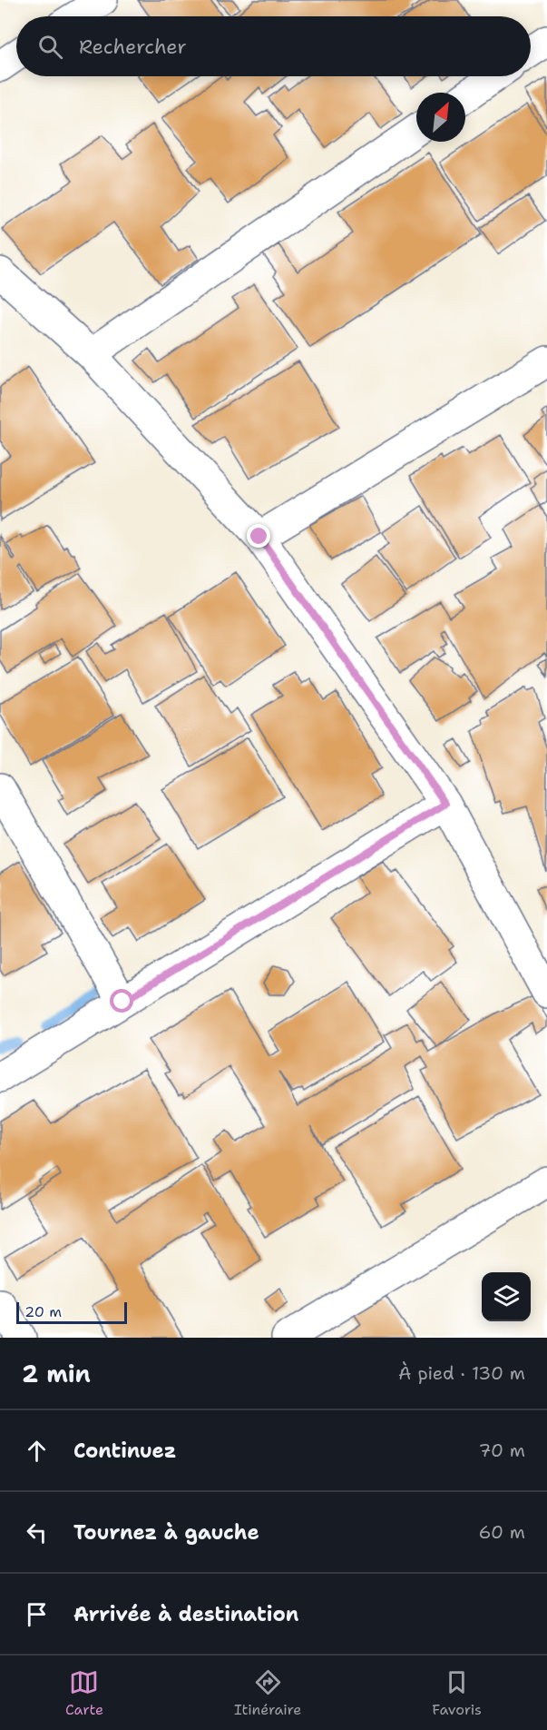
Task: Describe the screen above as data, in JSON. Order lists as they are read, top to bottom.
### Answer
{
  "scale_bar": "20 m",
  "north": "top right",
  "page": {
    "search": "Rechercher",
    "scale": "20 m",
    "heading": ["2 min", "À pied · 130 m"],
    "list": [
      ["Continuez", "70 m"],
      ["Tournez à gauche", "60 m"],
      "Arrivée à destination"
    ],
    "nav": ["Carte", "Itinéraire", "Favoris"]
  }
}
